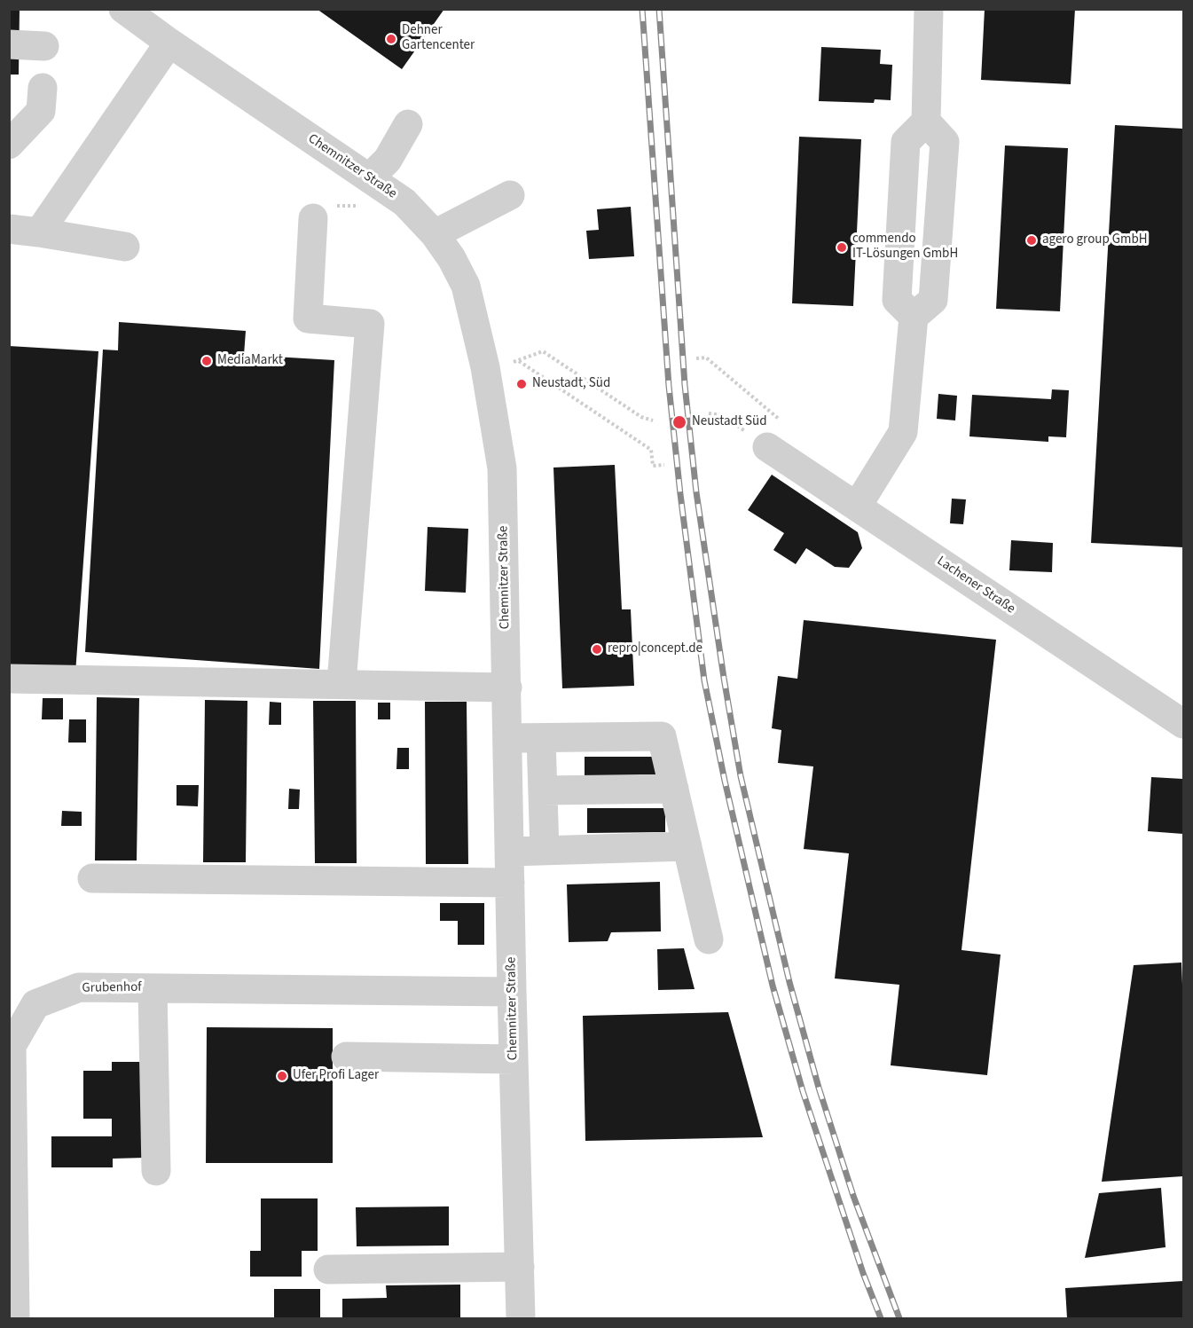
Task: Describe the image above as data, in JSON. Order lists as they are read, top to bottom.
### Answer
{
  "streets": {
    "street": ["Chemnitzer Straße", "Lachener Straße", "Grubenhof"]
  },
  "crossings": [
    ["Chemnitzer Straße", "Grubenhof"]
  ],
  "places": [
    "Dehner Gartencenter",
    "agero group GmbH",
    "commendo IT-Lösungen GmbH",
    "MediaMarkt",
    "Neustadt, Süd",
    "Neustadt Süd",
    "repro|concept.de",
    "Ufer Profi Lager"
  ]
}
